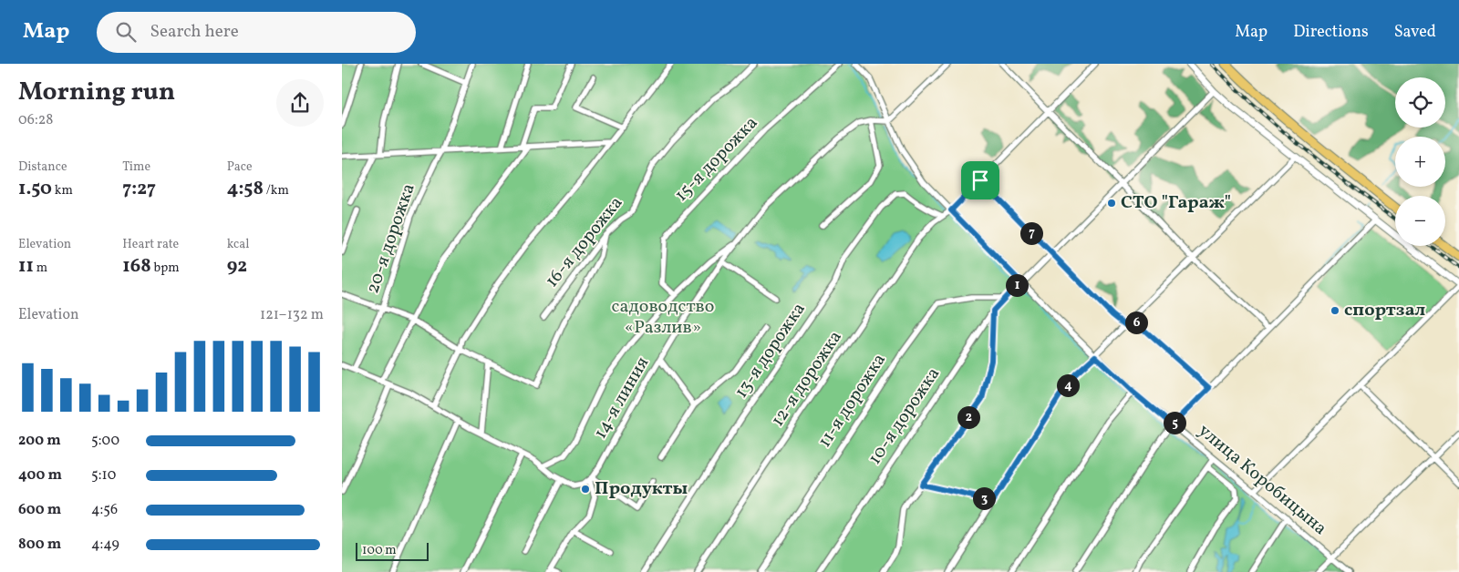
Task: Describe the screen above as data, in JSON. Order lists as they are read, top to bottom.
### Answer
{
  "streets": {
    "street": [
      "15-я дорожка",
      "20-я дорожка",
      "16-я дорожка",
      "13-я дорожка",
      "12-я дорожка",
      "14-я линия",
      "11-я дорожка",
      "10-я дорожка",
      "улица Коробицына"
    ]
  },
  "crossings": [
    ["13-я дорожка", "12-я дорожка"],
    ["12-я дорожка", "улица Коробицына"],
    ["14-я линия", "улица Коробицына"],
    ["11-я дорожка", "10-я дорожка"],
    ["10-я дорожка", "улица Коробицына"]
  ],
  "parks": ["садоводство «Разлив»"],
  "places": ["СТО \"Гараж\"", "спортзал", "Продукты"],
  "scale_bar": "100 m",
  "page": {
    "header": "Map",
    "search": "Search here",
    "nav": ["Map", "Directions", "Saved"],
    "heading": ["Morning run", "06:28"],
    "map_buttons": ["+", "−"],
    "stats": [
      ["Distance", "1.50 km"],
      ["Time", "7:27"],
      ["Pace", "4:58 /km"],
      ["Elevation", "11 m"],
      ["Heart rate", "168 bpm"],
      ["kcal", "92"]
    ],
    "pins": [
      "7",
      "1",
      "6",
      "4",
      "2",
      "5",
      "3"
    ],
    "chart": ["Elevation", "121–132 m"],
    "list": [
      {
        "name": "200 m",
        "note": "5:00"
      },
      {
        "name": "400 m",
        "note": "5:10"
      },
      {
        "name": "600 m",
        "note": "4:56"
      },
      {
        "name": "800 m",
        "note": "4:49"
      }
    ],
    "scale": "100 m"
  }
}
